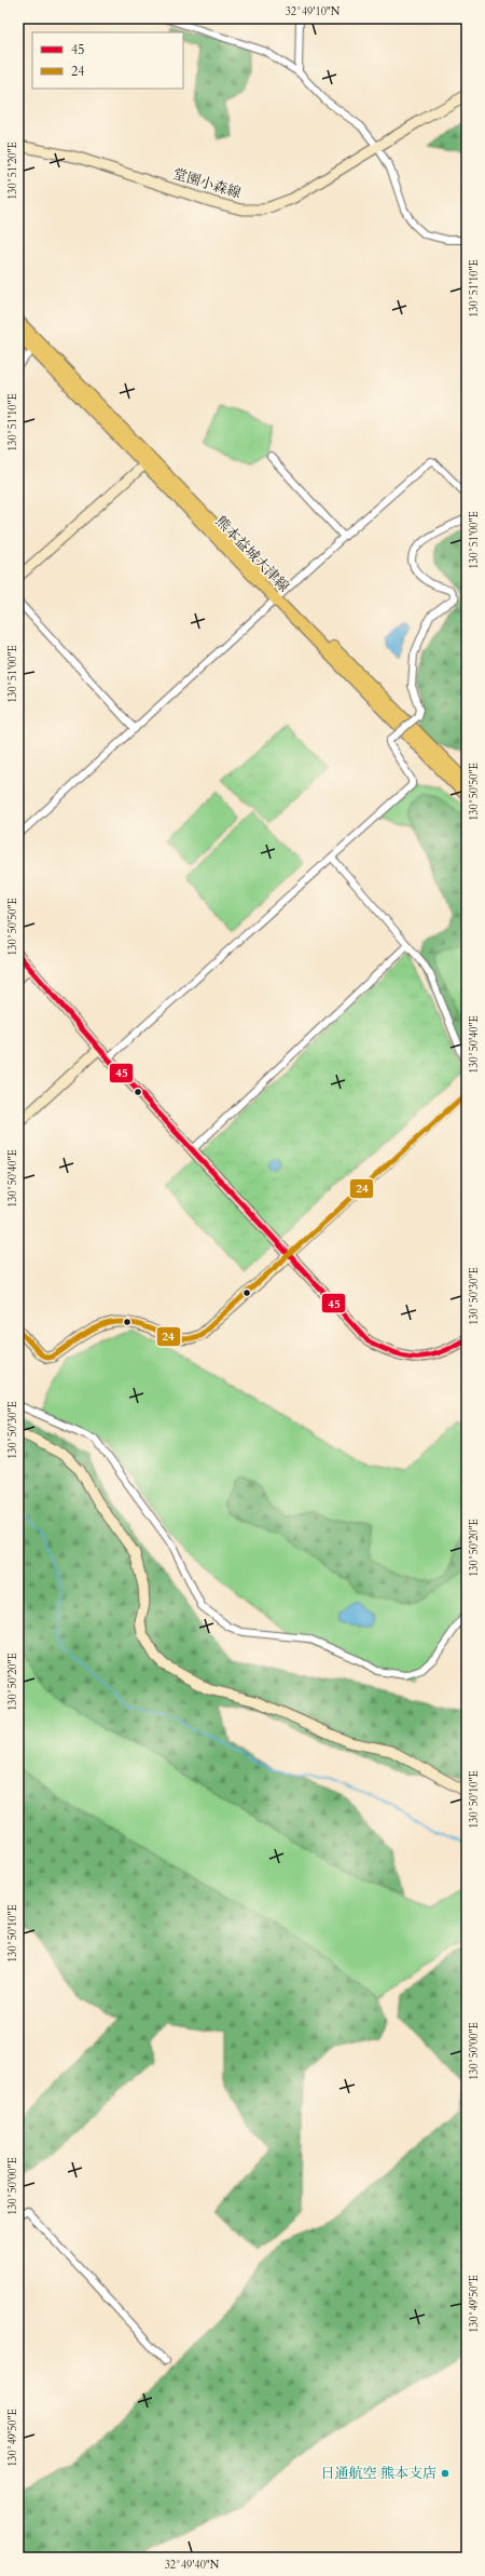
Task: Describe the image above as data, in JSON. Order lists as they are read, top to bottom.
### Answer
{
  "streets": {
    "main road": ["熊本益城大津線"],
    "street": ["堂園小森線"]
  },
  "places": ["日通航空 熊本支店"],
  "lines": ["transit line 45", "transit line 24"],
  "legend": ["45", "24"],
  "coordinates": [
    "32°49'10\"N",
    "130°51'20\"E",
    "130°51'10\"E",
    "130°51'00\"E",
    "130°50'50\"E",
    "130°50'40\"E",
    "130°50'30\"E",
    "130°50'20\"E",
    "130°50'10\"E",
    "130°50'00\"E",
    "130°49'50\"E",
    "32°49'40\"N"
  ]
}
